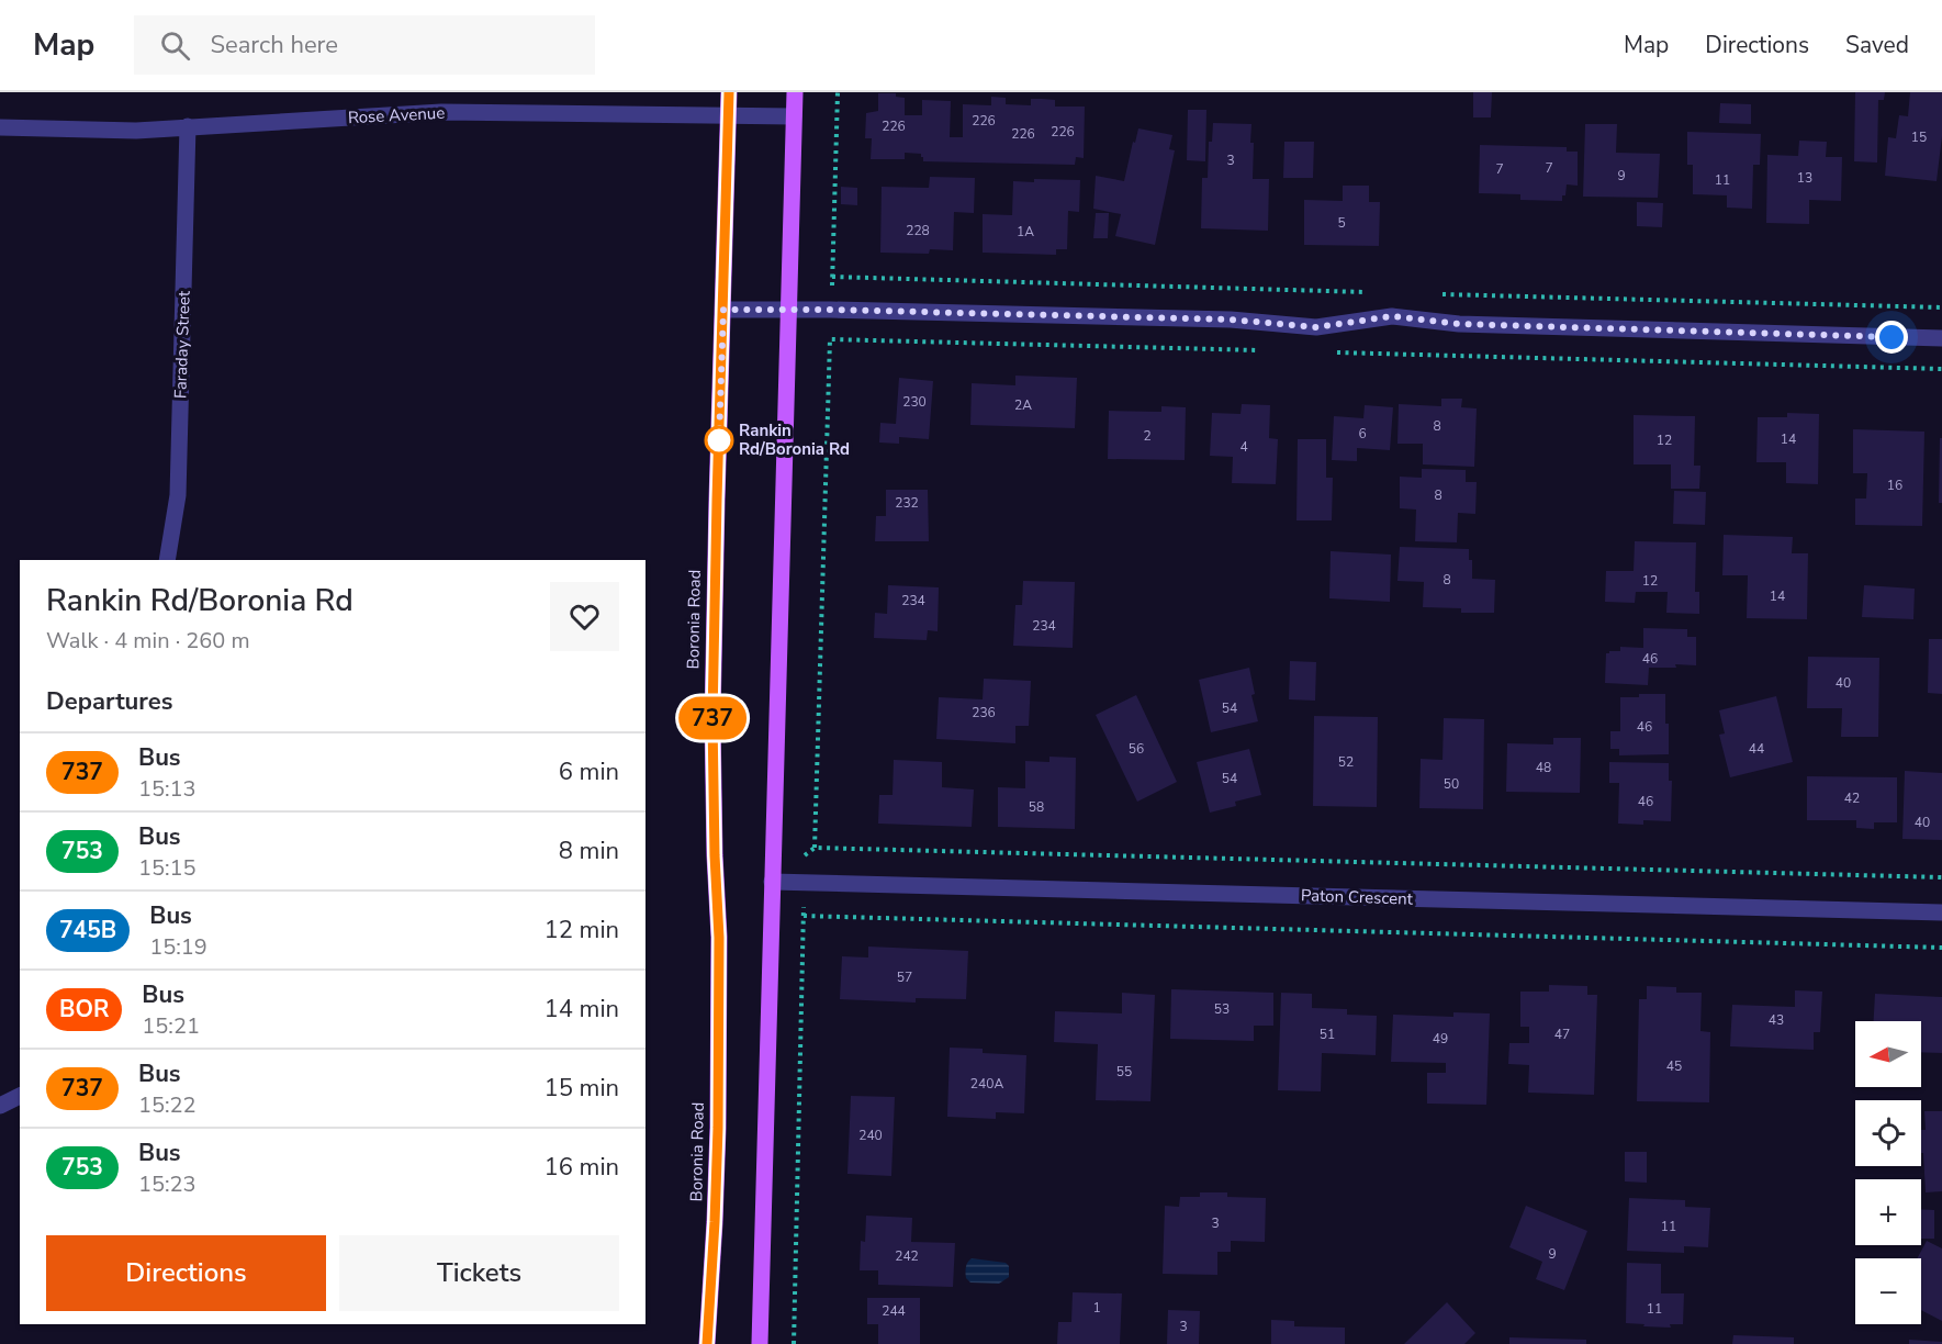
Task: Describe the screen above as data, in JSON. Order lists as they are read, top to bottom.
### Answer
{
  "streets": {
    "main road": ["Boronia Road"],
    "street": ["Rose Avenue", "Faraday Street", "Paton Crescent"]
  },
  "crossings": [
    ["Rose Avenue", "Faraday Street"],
    ["Rose Avenue", "Boronia Road"]
  ],
  "places": ["Rankin Rd/Boronia Rd"],
  "lines": ["bus line 737"],
  "house_numbers": [
    "226",
    "226",
    "226",
    "226",
    "15",
    "3",
    "7",
    "7",
    "9",
    "13",
    "11",
    "5",
    "228",
    "1A",
    "230",
    "2A",
    "8",
    "6",
    "2",
    "14",
    "12",
    "4",
    "16",
    "8",
    "232",
    "8",
    "12",
    "14",
    "234",
    "234",
    "46",
    "40",
    "54",
    "236",
    "46",
    "56",
    "44",
    "52",
    "48",
    "54",
    "50",
    "42",
    "46",
    "58",
    "40",
    "57",
    "53",
    "43",
    "51",
    "47",
    "49",
    "45",
    "55",
    "240A",
    "240",
    "3",
    "11",
    "9",
    "242",
    "1",
    "11",
    "244",
    "3"
  ],
  "north": "left",
  "page": {
    "header": "Map",
    "search": "Search here",
    "nav": ["Map", "Directions", "Saved"],
    "on_map": "737",
    "heading": [
      ["Rankin Rd/Boronia Rd", "Walk · 4 min · 260 m"],
      "Departures"
    ],
    "list": [
      {
        "mark": "737",
        "name": "Bus",
        "note": "15:13",
        "value": "6 min"
      },
      {
        "mark": "753",
        "name": "Bus",
        "note": "15:15",
        "value": "8 min"
      },
      {
        "mark": "745B",
        "name": "Bus",
        "note": "15:19",
        "value": "12 min"
      },
      {
        "mark": "BOR",
        "name": "Bus",
        "note": "15:21",
        "value": "14 min"
      },
      {
        "mark": "737",
        "name": "Bus",
        "note": "15:22",
        "value": "15 min"
      },
      {
        "mark": "753",
        "name": "Bus",
        "note": "15:23",
        "value": "16 min"
      }
    ],
    "map_buttons": ["+", "−"],
    "buttons": ["Directions", "Tickets"]
  }
}
